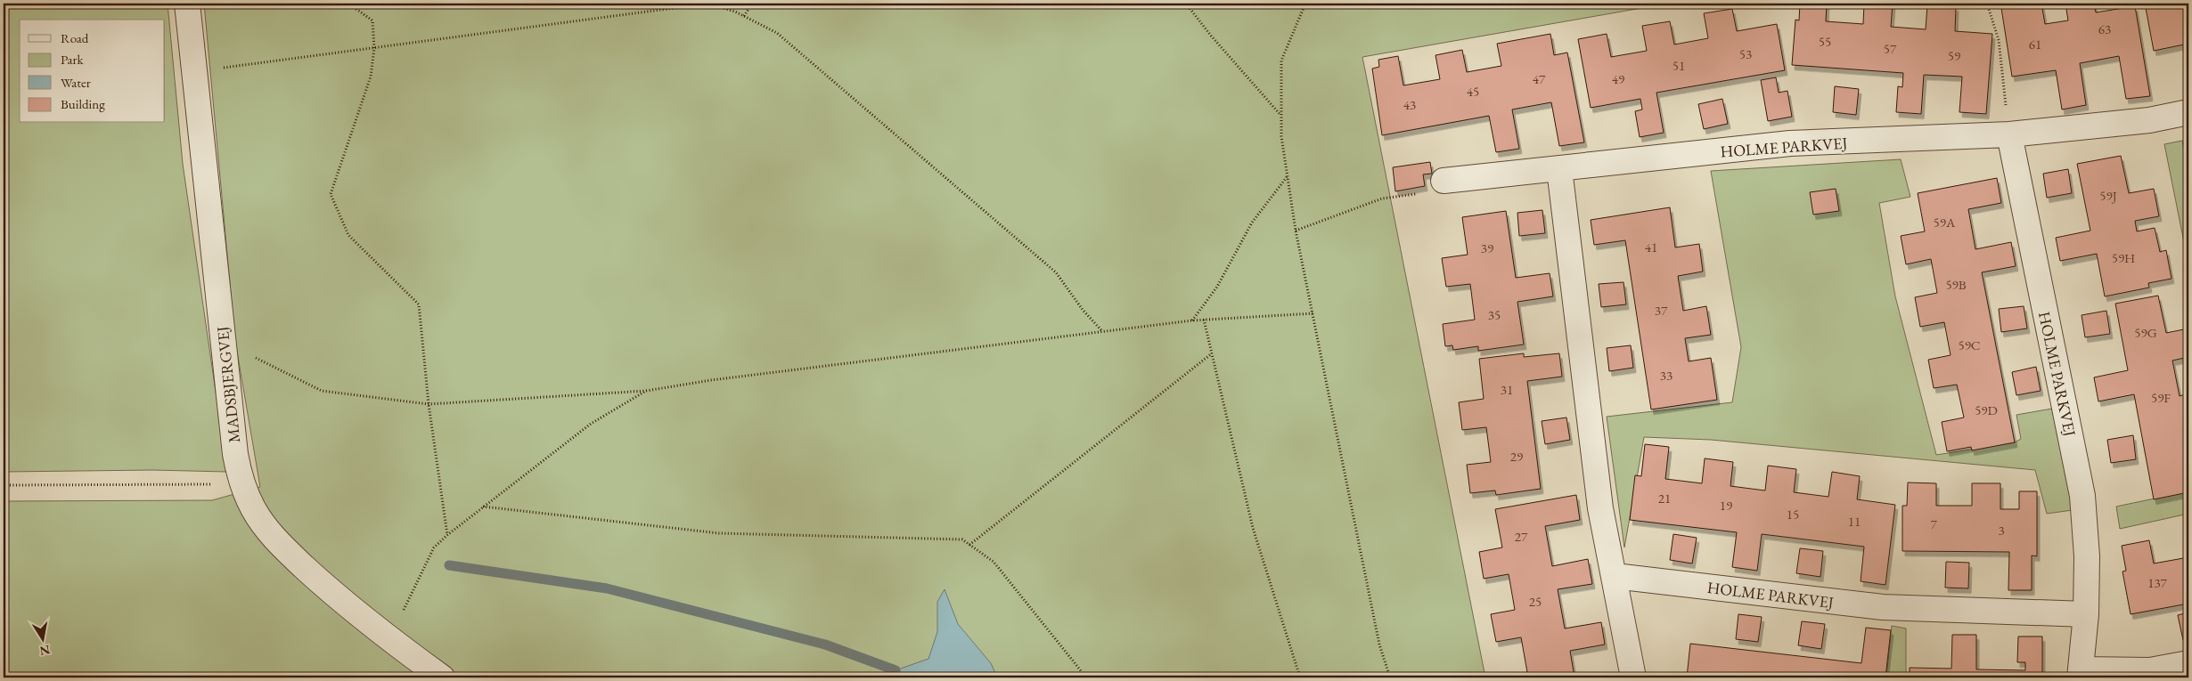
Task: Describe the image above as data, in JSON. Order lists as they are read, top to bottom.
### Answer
{
  "streets": {
    "street": ["HOLME PARKVEJ", "MADSBJERGVEJ"]
  },
  "house_numbers": [
    "63",
    "55",
    "61",
    "57",
    "53",
    "59",
    "51",
    "47",
    "49",
    "45",
    "43",
    "59J",
    "59A",
    "41",
    "39",
    "59H",
    "59B",
    "37",
    "35",
    "59G",
    "59C",
    "33",
    "31",
    "59F",
    "59D",
    "29",
    "21",
    "19",
    "15",
    "11",
    "7",
    "3",
    "27",
    "137",
    "25"
  ],
  "legend": [
    "Road",
    "Park",
    "Water",
    "Building"
  ],
  "north": "bottom"
}
